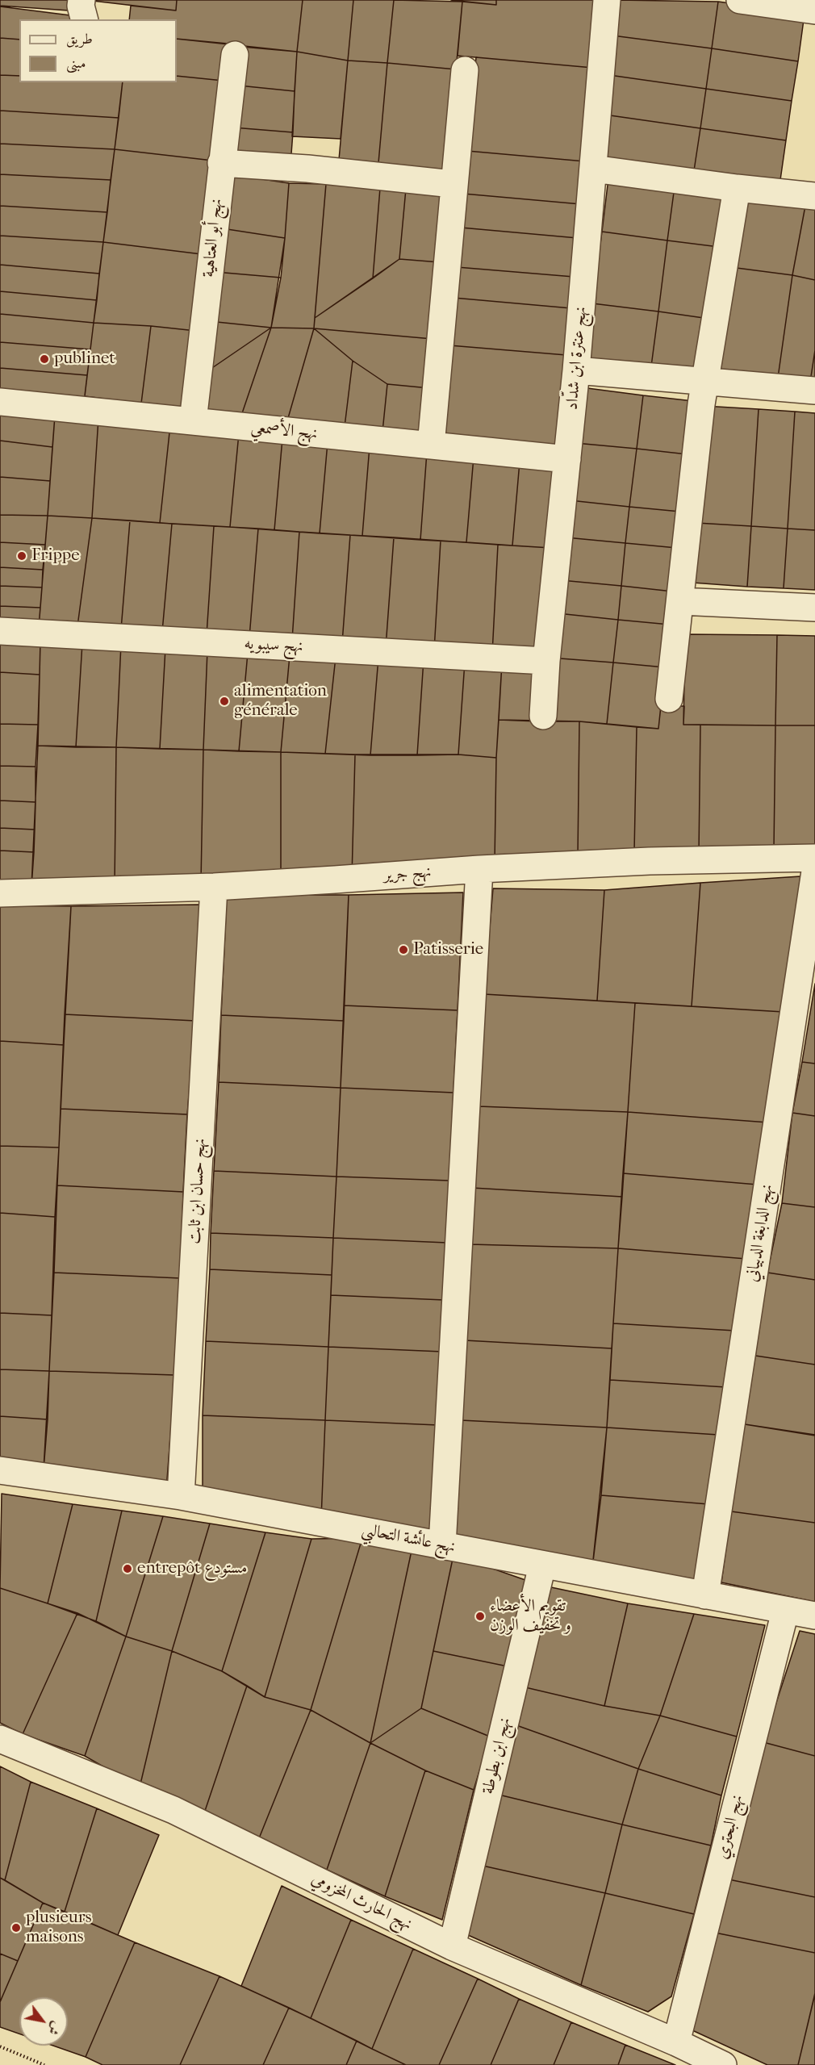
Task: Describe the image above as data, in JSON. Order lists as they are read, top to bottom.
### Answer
{
  "streets": {
    "street": [
      "نهج أبو العتاهية",
      "نهج عنترة ابن شدّاد",
      "نهج الأصمعي",
      "نهج سيبويه",
      "نهج جرير",
      "نهج حسان ابن ثابت",
      "نهج الدابغة الدبياني",
      "نهج عائشة التحالبي",
      "نهج ابن بطوطة",
      "نهج البحتري",
      "نهج الحارث المخزومي"
    ]
  },
  "crossings": [
    ["نهج أبو العتاهية", "نهج الأصمعي"],
    ["نهج عنترة ابن شدّاد", "نهج الأصمعي"],
    ["نهج عنترة ابن شدّاد", "نهج سيبويه"],
    ["نهج جرير", "نهج حسان ابن ثابت"],
    ["نهج حسان ابن ثابت", "نهج عائشة التحالبي"],
    ["نهج الدابغة الدبياني", "نهج عائشة التحالبي"],
    ["نهج عائشة التحالبي", "نهج ابن بطوطة"],
    ["نهج عائشة التحالبي", "نهج البحتري"],
    ["نهج ابن بطوطة", "نهج الحارث المخزومي"],
    ["نهج البحتري", "نهج الحارث المخزومي"]
  ],
  "places": [
    "publinet",
    "Frippe",
    "alimentation générale",
    "Patisserie",
    "entrepôt مستودع",
    "تقويم الأعضاء و تخفيف الوزن",
    "plusieurs maisons"
  ],
  "legend": ["طريق", "مبنى"],
  "north": "bottom right"
}
